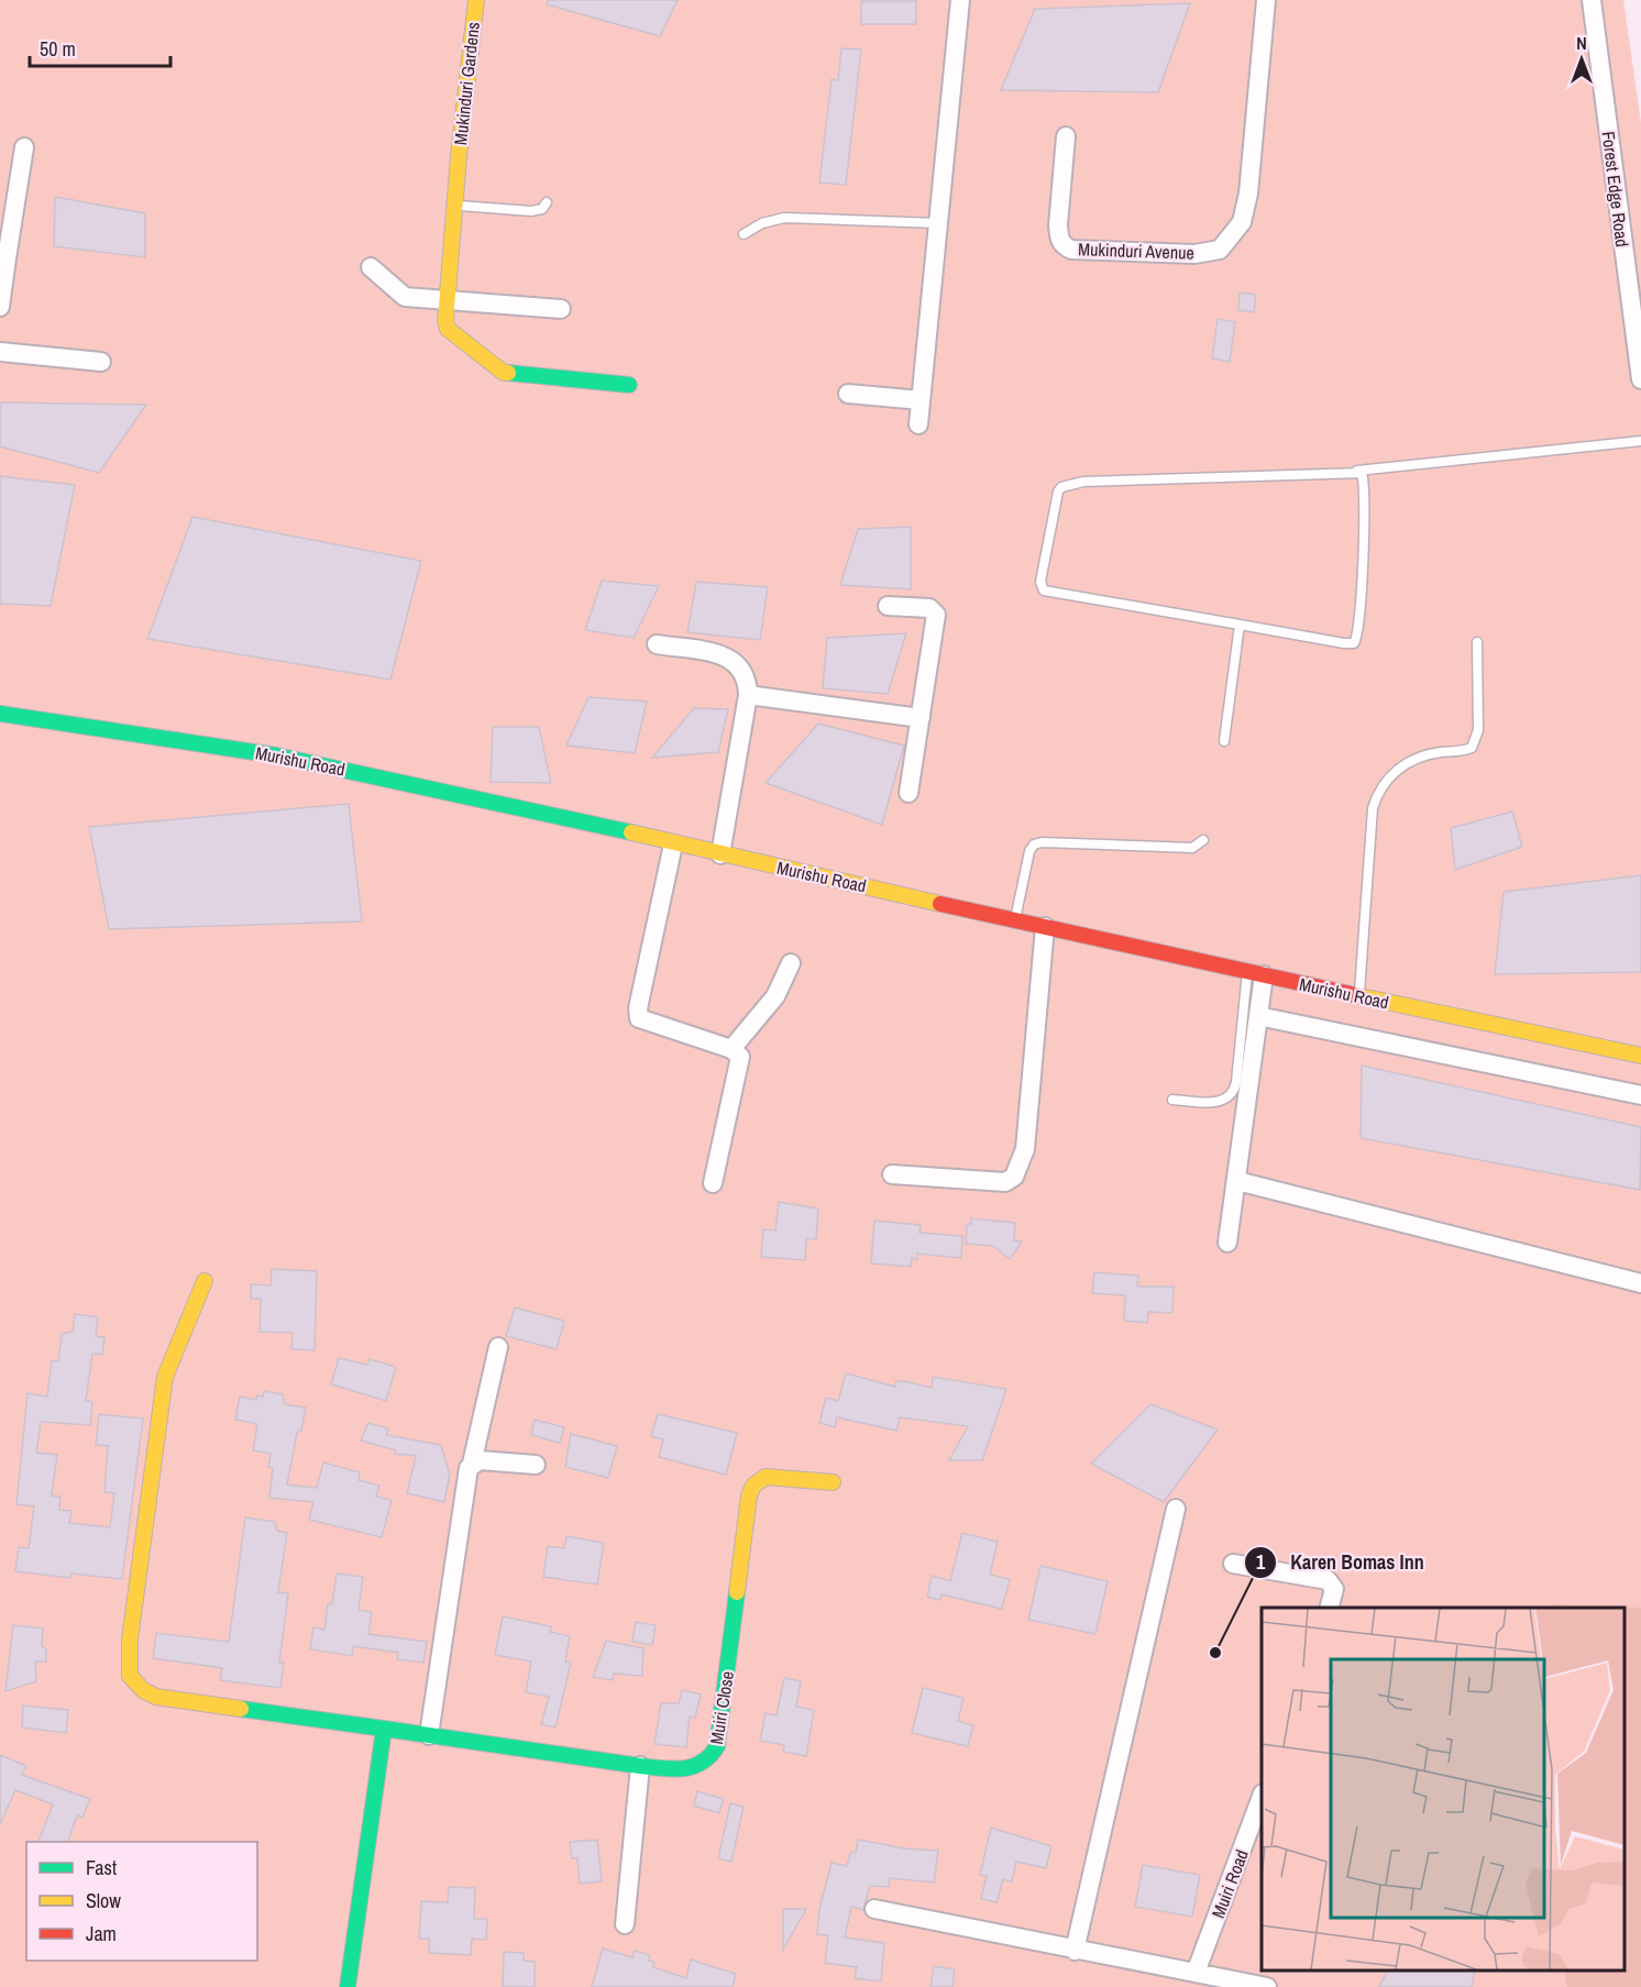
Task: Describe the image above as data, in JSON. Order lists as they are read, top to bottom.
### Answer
{
  "streets": {
    "street": [
      "Mukinduri Gardens",
      "Forest Edge Road",
      "Mukinduri Avenue",
      "Murishu Road",
      "Muiri Close",
      "Muiri Road"
    ]
  },
  "places": ["Karen Bomas Inn"],
  "legend": ["Fast", "Slow", "Jam"],
  "scale_bar": "50 m",
  "north": "top"
}
